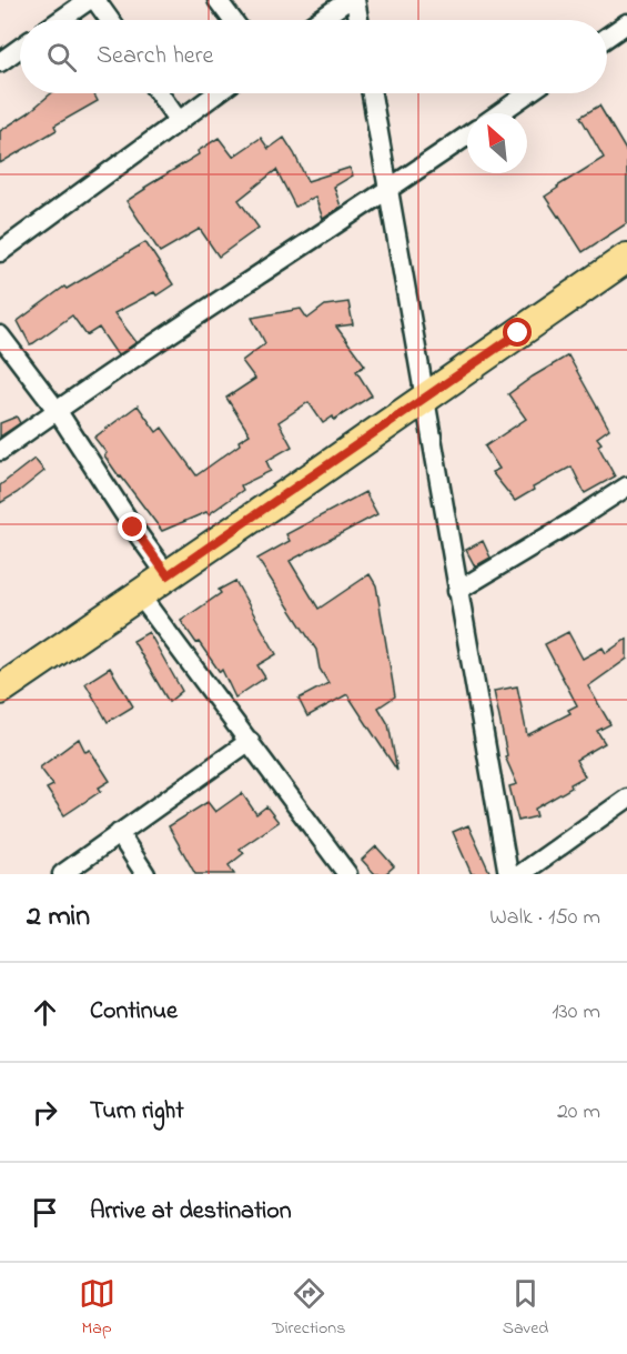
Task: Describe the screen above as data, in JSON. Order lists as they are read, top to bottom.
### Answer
{
  "north": "top left",
  "page": {
    "search": "Search here",
    "heading": ["2 min", "Walk · 150 m"],
    "list": [
      ["Continue", "130 m"],
      ["Turn right", "20 m"],
      "Arrive at destination"
    ],
    "nav": ["Map", "Directions", "Saved"]
  }
}
